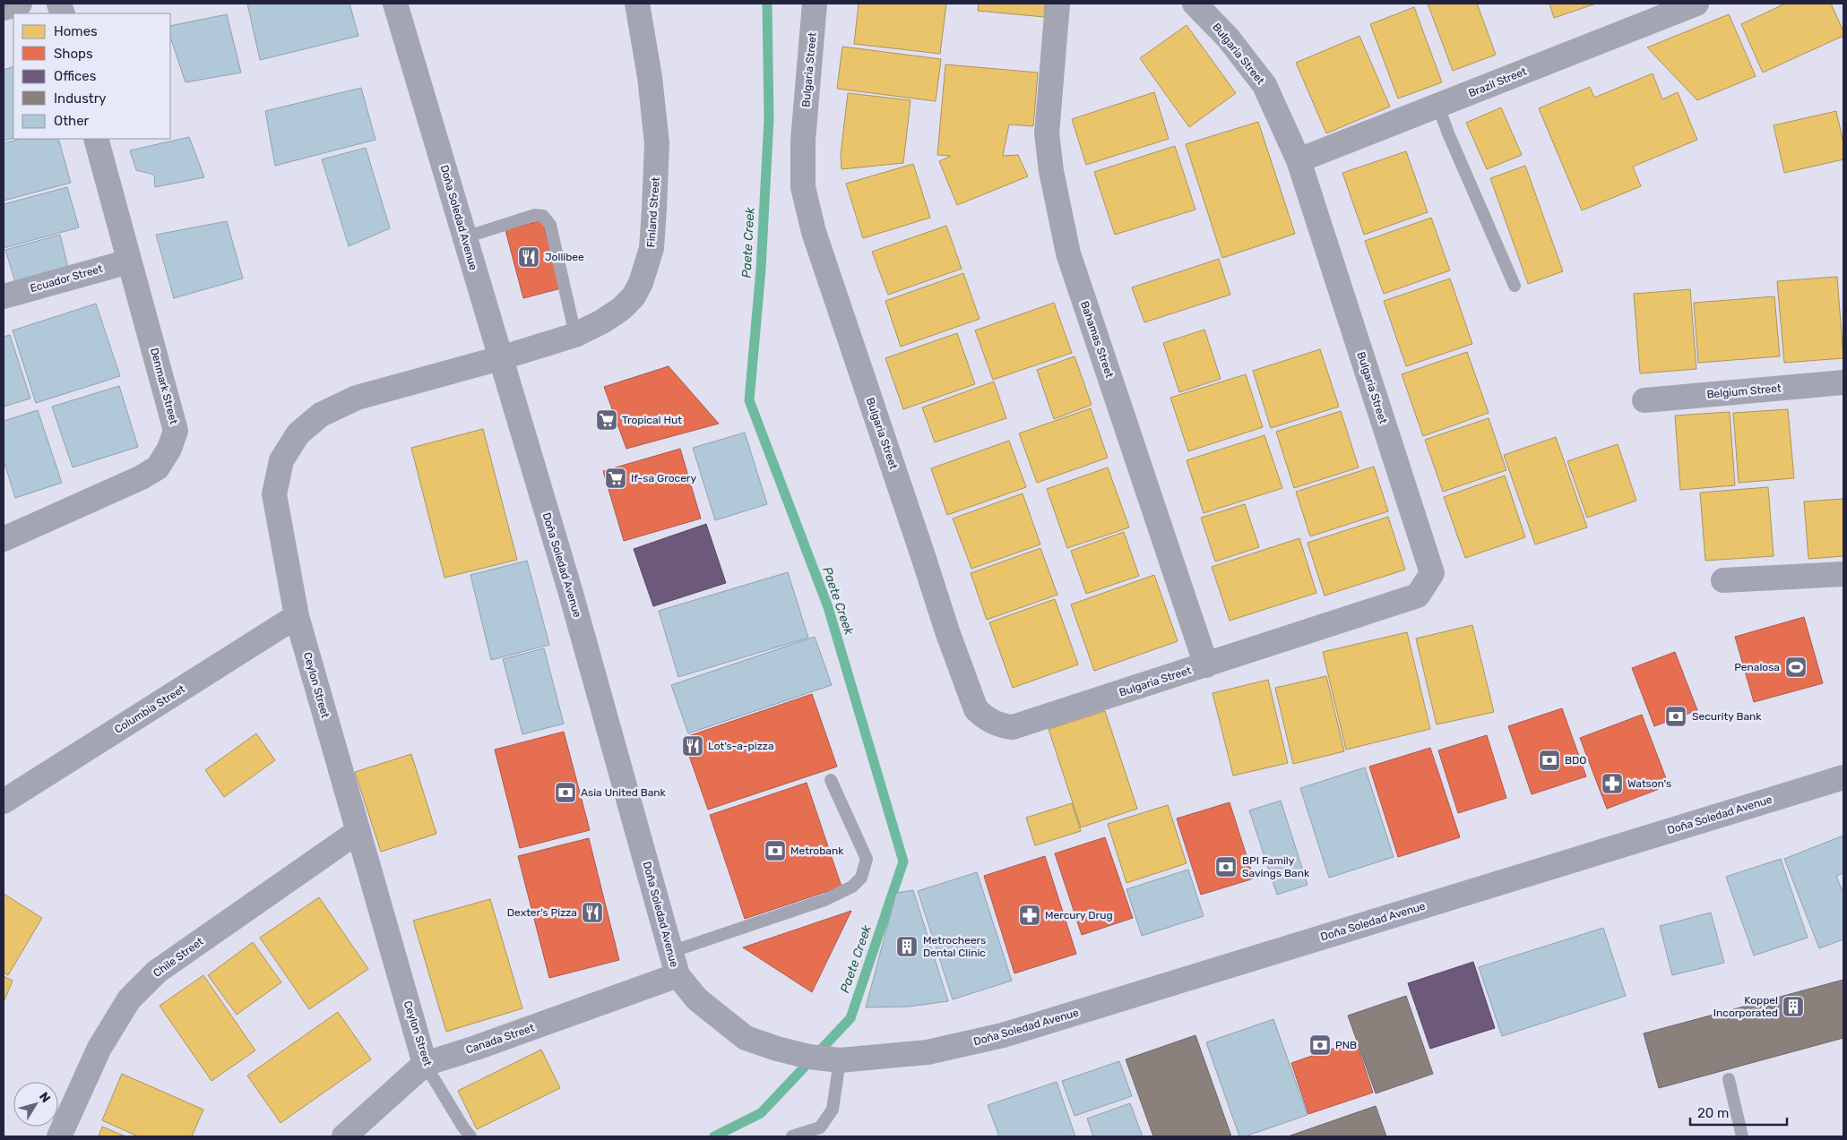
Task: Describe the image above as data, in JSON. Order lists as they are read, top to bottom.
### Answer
{
  "streets": {
    "main road": ["Doña Soledad Avenue"],
    "street": [
      "Bulgaria Street",
      "Brazil Street",
      "Finland Street",
      "Ecuador Street",
      "Bahamas Street",
      "Denmark Street",
      "Belgium Street",
      "Ceylon Street",
      "Columbia Street",
      "Chile Street",
      "Canada Street"
    ]
  },
  "crossings": [
    ["Bulgaria Street", "Brazil Street"],
    ["Bulgaria Street", "Bahamas Street"],
    ["Finland Street", "Doña Soledad Avenue"],
    ["Finland Street", "Ceylon Street"],
    ["Doña Soledad Avenue", "Ceylon Street"],
    ["Doña Soledad Avenue", "Canada Street"],
    ["Ecuador Street", "Denmark Street"],
    ["Ceylon Street", "Columbia Street"],
    ["Ceylon Street", "Chile Street"],
    ["Ceylon Street", "Canada Street"]
  ],
  "water": ["Paete Creek"],
  "places": {
    "restaurant": ["Jollibee", "Lot's-a-pizza", "Dexter's Pizza"],
    "supermarket": ["Tropical Hut", "If-sa Grocery"],
    "sports": ["Penalosa"],
    "bank": [
      "Security Bank",
      "BDO",
      "Asia United Bank",
      "Metrobank",
      "BPI Family Savings Bank",
      "PNB"
    ],
    "pharmacy": ["Watson's", "Mercury Drug"],
    "building": ["Metrocheers Dental Clinic", "Koppel Incorporated"]
  },
  "legend": [
    "Homes",
    "Shops",
    "Offices",
    "Industry",
    "Other"
  ],
  "scale_bar": "20 m",
  "north": "top right"
}
